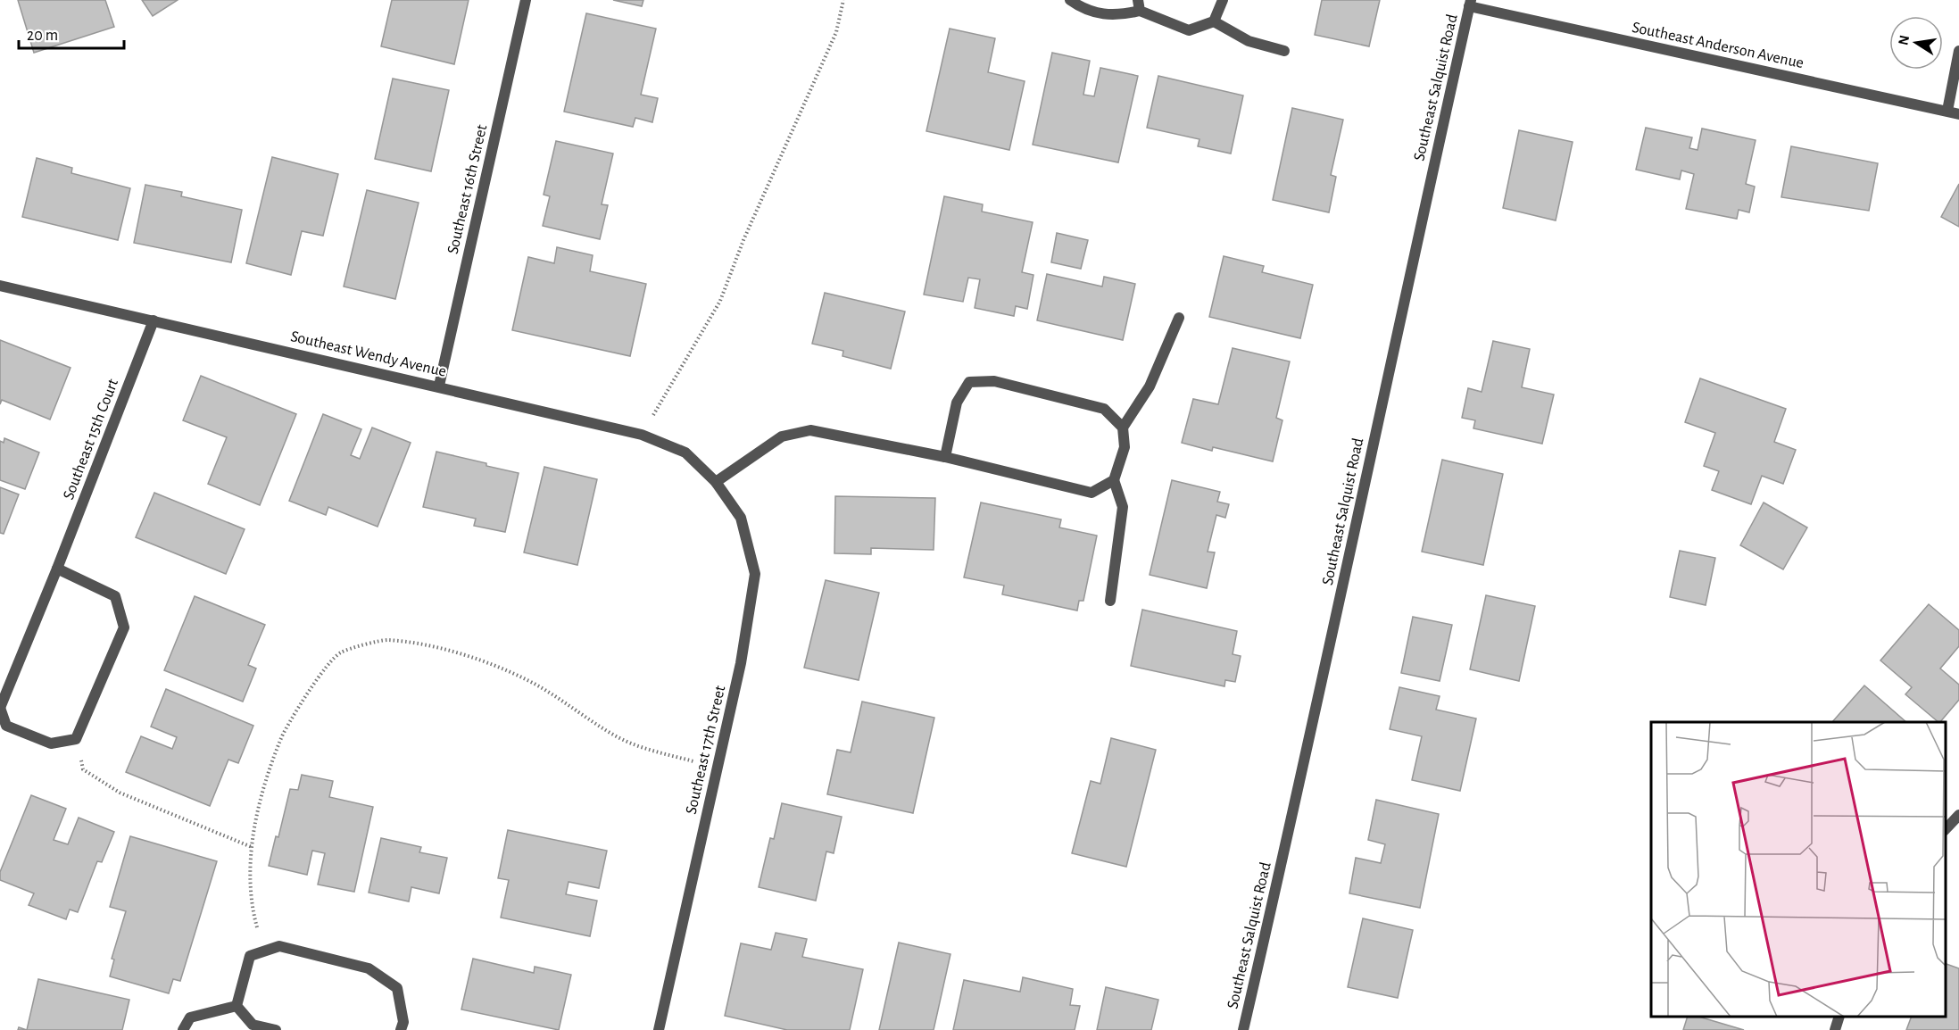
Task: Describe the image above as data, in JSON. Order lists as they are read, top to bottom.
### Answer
{
  "streets": {
    "street": [
      "Southeast Anderson Avenue",
      "Southeast Salquist Road",
      "Southeast 16th Street",
      "Southeast Wendy Avenue",
      "Southeast 15th Court",
      "Southeast 17th Street"
    ]
  },
  "crossings": [
    ["Southeast Anderson Avenue", "Southeast Salquist Road"],
    ["Southeast 16th Street", "Southeast Wendy Avenue"],
    ["Southeast Wendy Avenue", "Southeast 15th Court"],
    ["Southeast Wendy Avenue", "Southeast 17th Street"]
  ],
  "scale_bar": "20 m",
  "north": "left"
}
